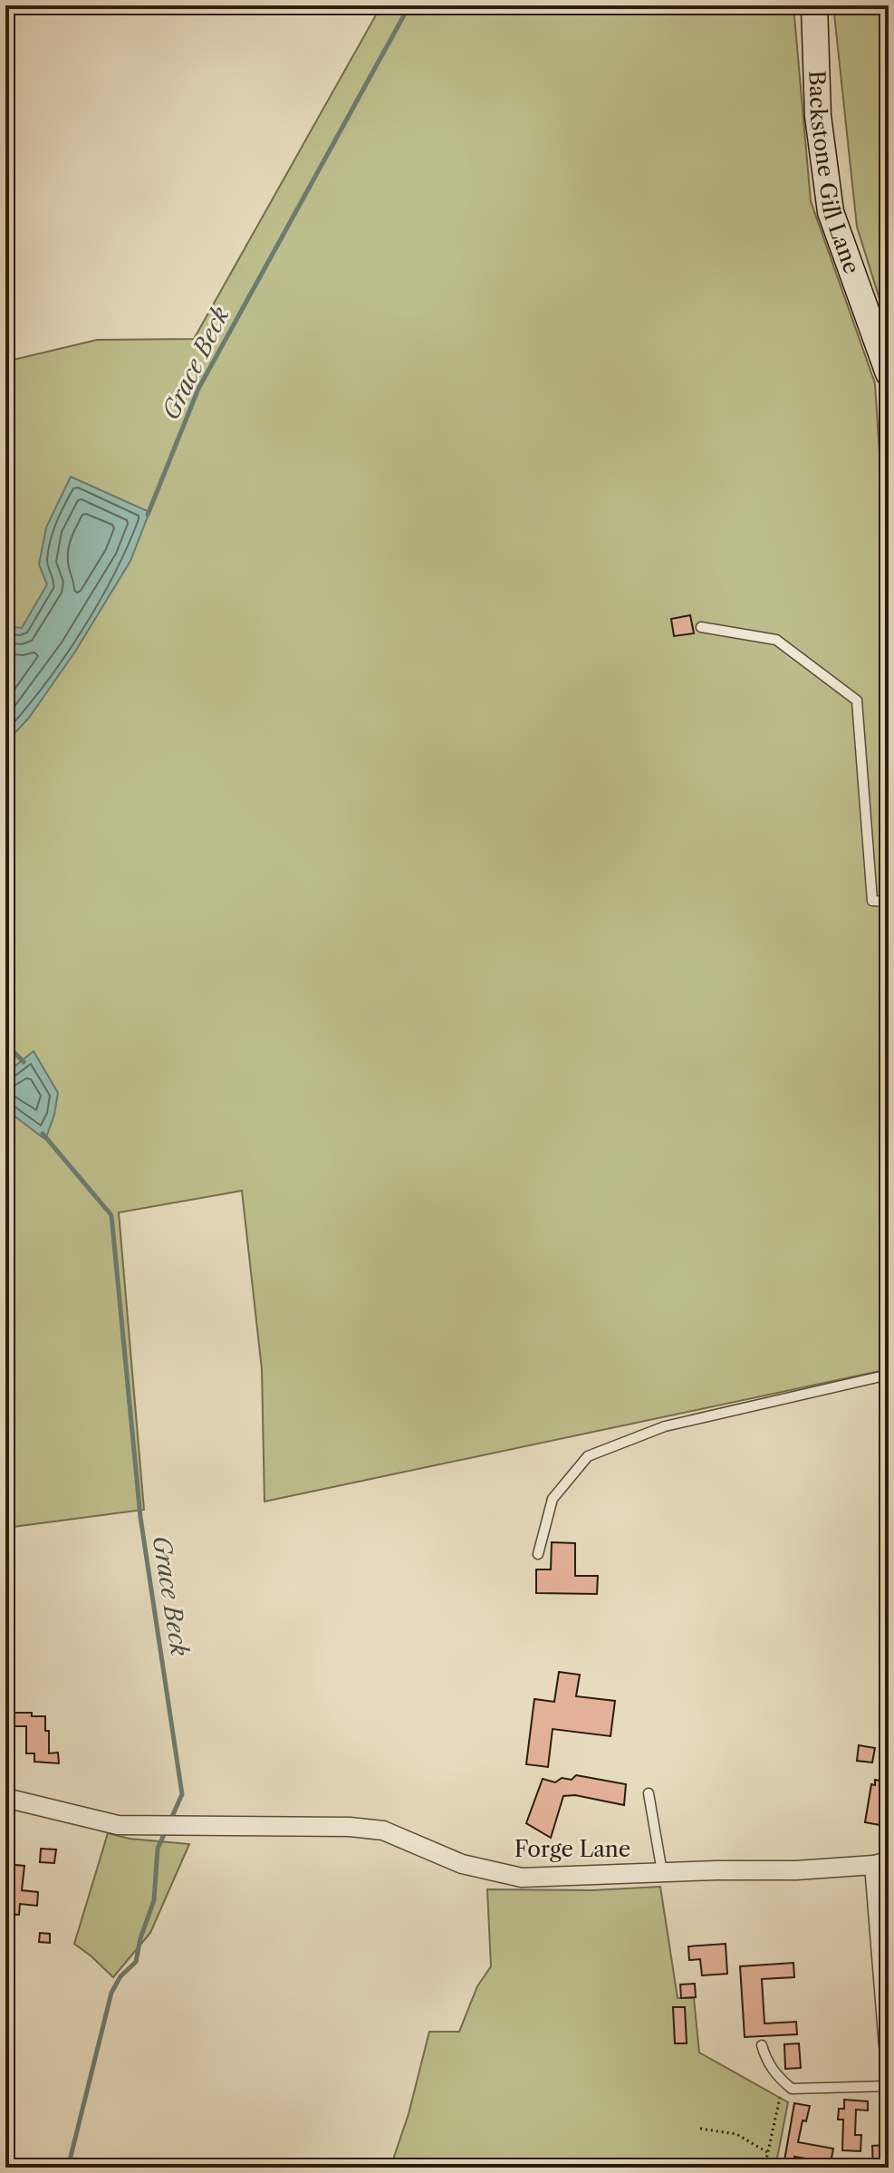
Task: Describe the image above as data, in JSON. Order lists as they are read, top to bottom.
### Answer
{
  "streets": {
    "street": ["Backstone Gill Lane", "Forge Lane"]
  },
  "water": ["Grace Beck"]
}
